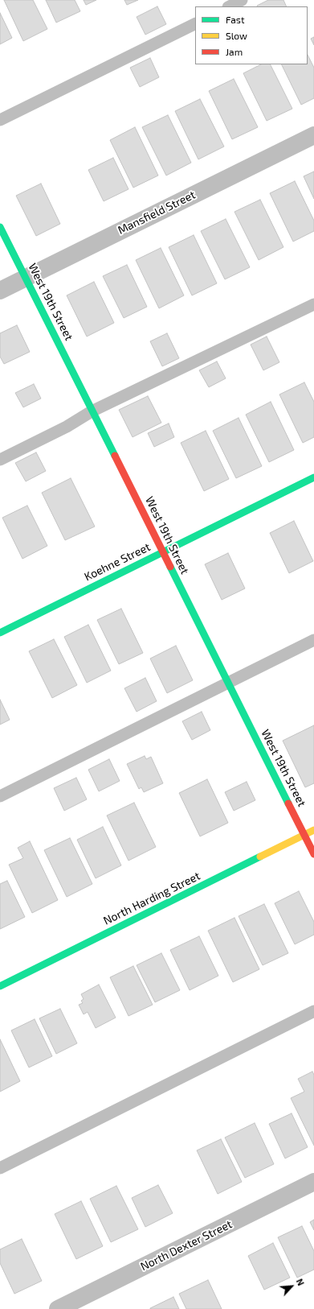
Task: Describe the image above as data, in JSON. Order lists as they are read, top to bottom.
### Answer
{
  "streets": {
    "street": [
      "Mansfield Street",
      "West 19th Street",
      "Koehne Street",
      "North Harding Street",
      "North Dexter Street"
    ]
  },
  "crossings": [
    ["Mansfield Street", "West 19th Street"],
    ["West 19th Street", "Koehne Street"],
    ["West 19th Street", "North Harding Street"]
  ],
  "legend": ["Fast", "Slow", "Jam"],
  "north": "top right"
}
